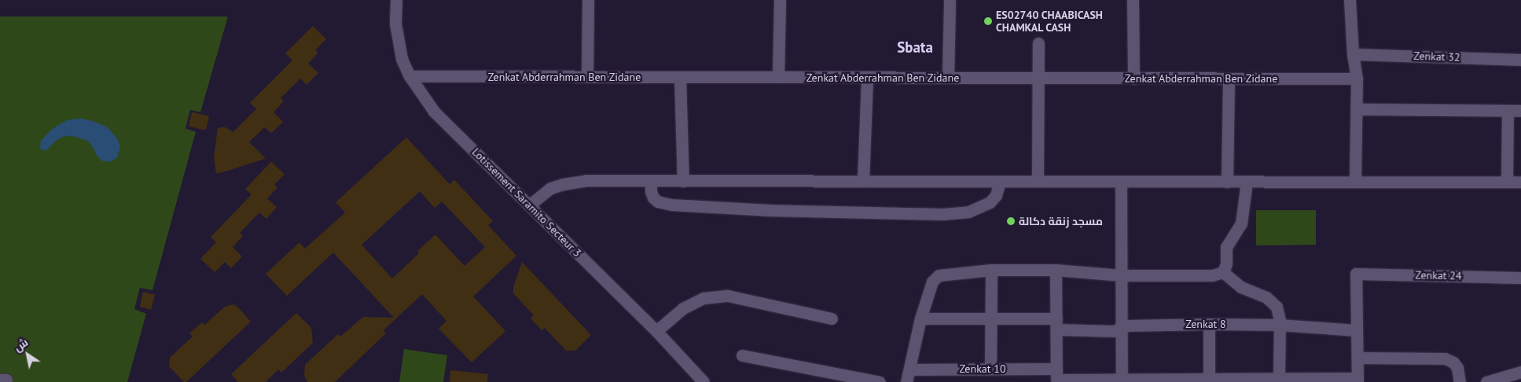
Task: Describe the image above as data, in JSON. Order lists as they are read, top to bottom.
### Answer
{
  "streets": {
    "street": [
      "Zenkat 32",
      "Zenkat Abderrahman Ben Zidane",
      "Lotissement Saramito Secteur 3",
      "Zenkat 24",
      "Zenkat 8",
      "Zenkat 10"
    ]
  },
  "crossings": [
    ["Zenkat Abderrahman Ben Zidane", "Lotissement Saramito Secteur 3"],
    ["Zenkat 24", "Zenkat 8"]
  ],
  "districts": ["Sbata"],
  "places": ["ES02740 CHAABICASH CHAMKAL CASH", "مسجد زنقة دكالة"],
  "north": "top left"
}
